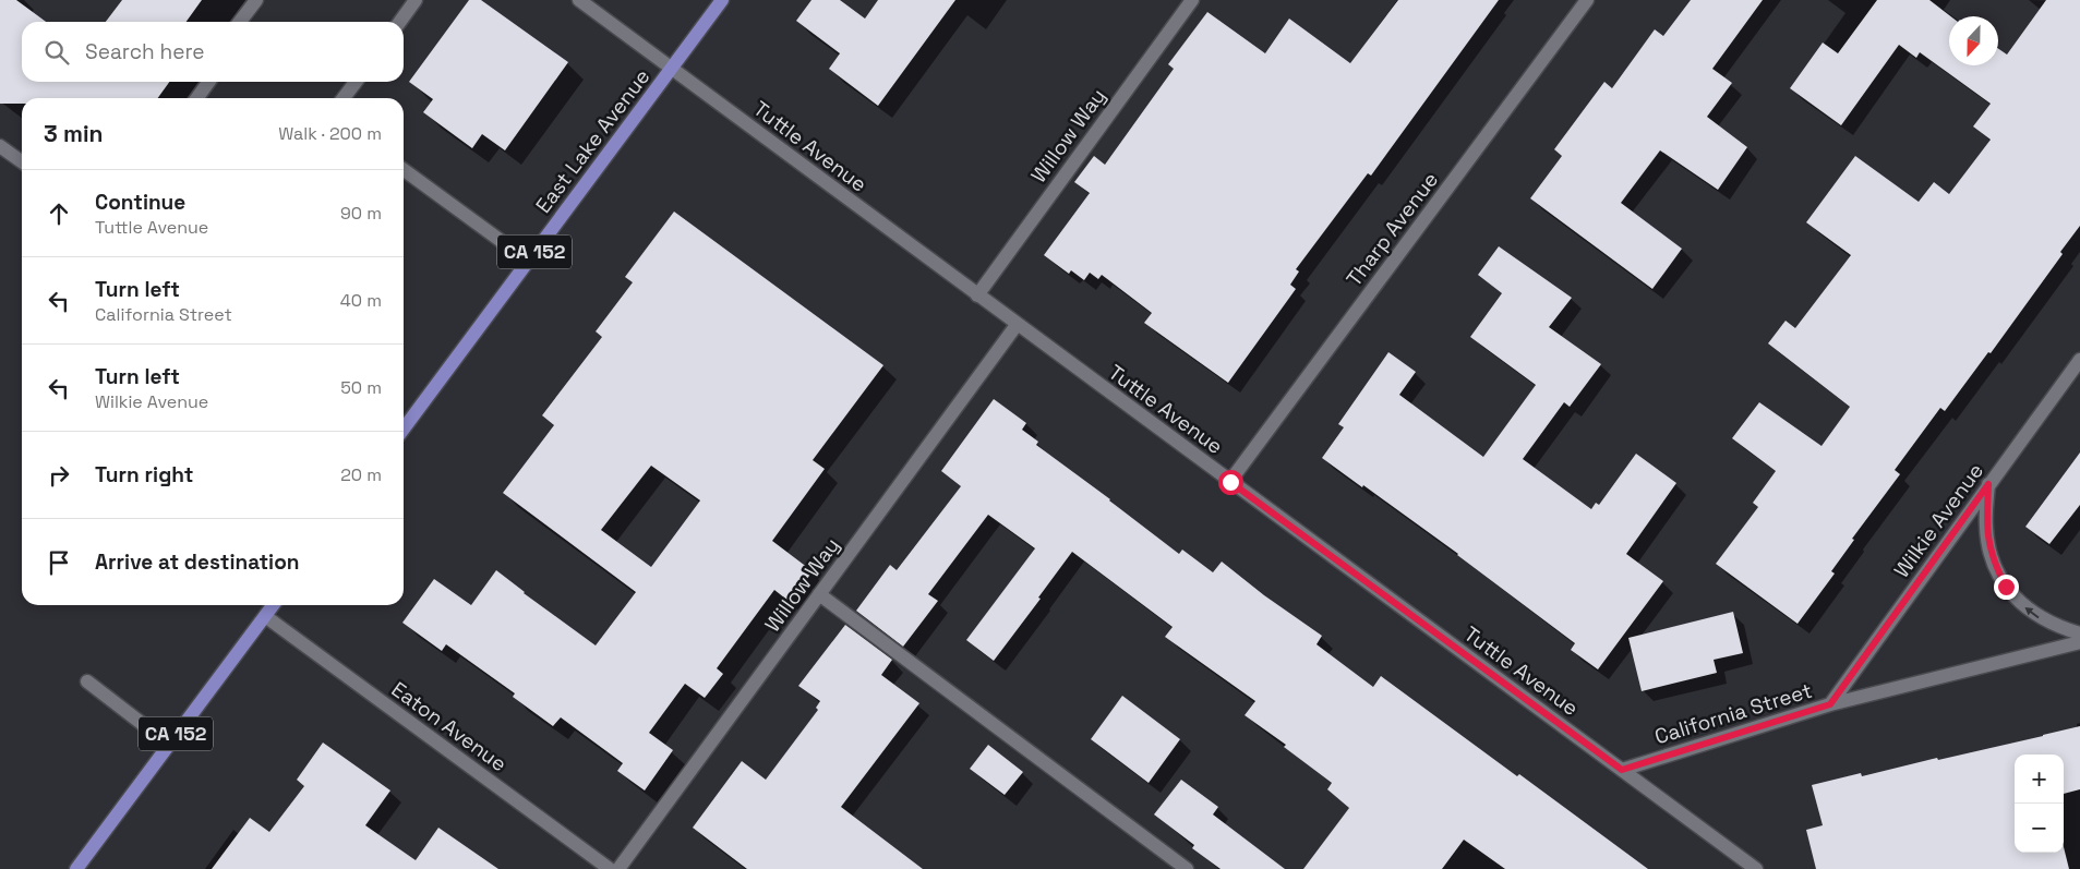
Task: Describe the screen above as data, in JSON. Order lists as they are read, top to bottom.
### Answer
{
  "streets": {
    "main road": ["East Lake Avenue", "CA 152"],
    "street": [
      "Willow Way",
      "Tuttle Avenue",
      "Tharp Avenue",
      "Wilkie Avenue",
      "California Street",
      "Eaton Avenue"
    ]
  },
  "crossings": [
    ["Willow Way", "Tuttle Avenue"],
    ["East Lake Avenue", "Tuttle Avenue"],
    ["Tuttle Avenue", "Tharp Avenue"],
    ["Tuttle Avenue", "California Street"],
    ["CA 152", "Eaton Avenue"],
    ["Wilkie Avenue", "California Street"]
  ],
  "north": "bottom",
  "page": {
    "search": "Search here",
    "heading": ["3 min", "Walk · 200 m"],
    "list": [
      ["Continue", "Tuttle Avenue", "90 m"],
      ["Turn left", "California Street", "40 m"],
      ["Turn left", "Wilkie Avenue", "50 m"],
      ["Turn right", "20 m"],
      "Arrive at destination"
    ],
    "map_buttons": ["+", "−"]
  }
}
